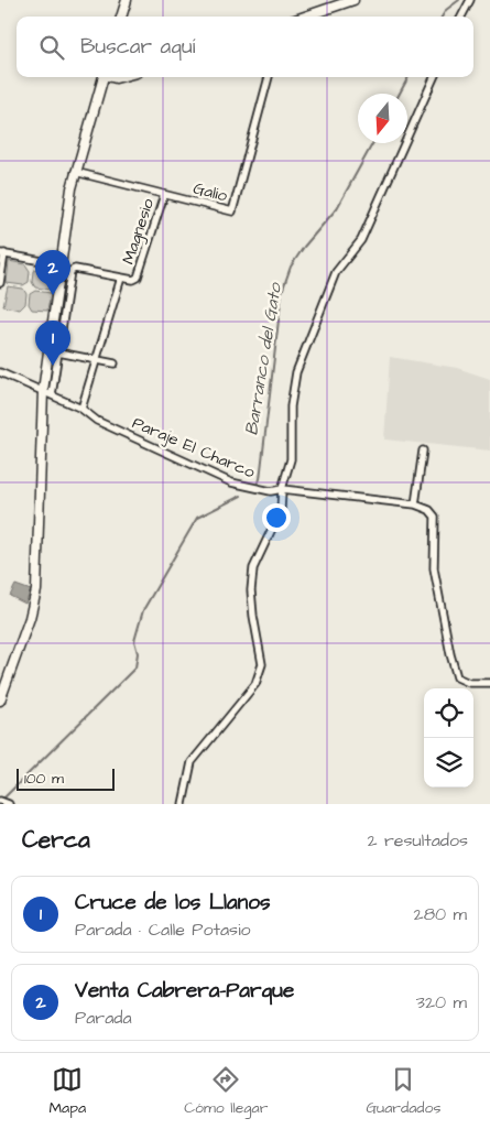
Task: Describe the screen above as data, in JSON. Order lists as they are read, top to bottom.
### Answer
{
  "streets": {
    "street": ["Galio", "Magnesio", "Paraje El Charco"]
  },
  "crossings": [
    ["Galio", "Magnesio"]
  ],
  "water": ["Barranco del Gato"],
  "scale_bar": "100 m",
  "north": "bottom",
  "page": {
    "search": "Buscar aquí",
    "pins": ["2", "1"],
    "scale": "100 m",
    "heading": ["Cerca", "2 resultados"],
    "list": [
      {
        "mark": "1",
        "name": "Cruce de los Llanos",
        "note": "Parada · Calle Potasio",
        "value": "280 m"
      },
      {
        "mark": "2",
        "name": "Venta Cabrera-Parque",
        "note": "Parada",
        "value": "320 m"
      }
    ],
    "nav": ["Mapa", "Cómo llegar", "Guardados"]
  }
}
